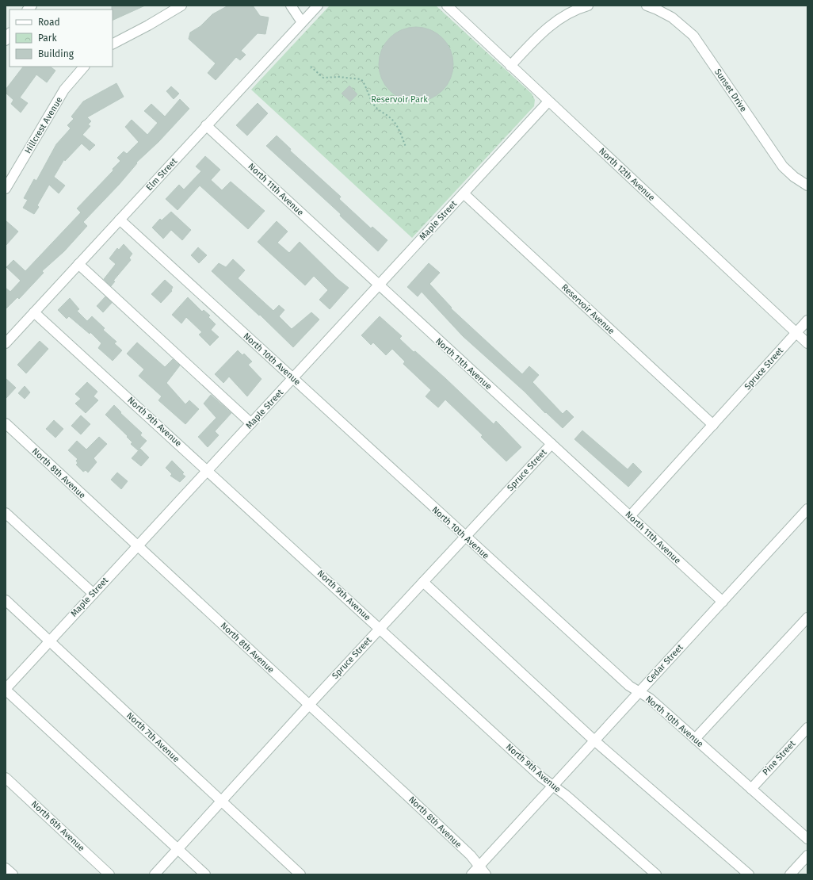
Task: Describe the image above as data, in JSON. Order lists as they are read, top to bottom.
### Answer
{
  "streets": {
    "street": [
      "Sunset Drive",
      "Hillcrest Avenue",
      "Elm Street",
      "North 12th Avenue",
      "North 11th Avenue",
      "Maple Street",
      "Reservoir Avenue",
      "North 10th Avenue",
      "Spruce Street",
      "North 9th Avenue",
      "North 8th Avenue",
      "Cedar Street",
      "North 7th Avenue",
      "Pine Street",
      "North 6th Avenue"
    ]
  },
  "crossings": [
    ["Elm Street", "North 11th Avenue"],
    ["Elm Street", "North 10th Avenue"],
    ["Elm Street", "North 9th Avenue"],
    ["North 12th Avenue", "Maple Street"],
    ["North 12th Avenue", "Spruce Street"],
    ["North 11th Avenue", "Maple Street"],
    ["North 11th Avenue", "Spruce Street"],
    ["North 11th Avenue", "Cedar Street"],
    ["Maple Street", "Reservoir Avenue"],
    ["Maple Street", "North 10th Avenue"],
    ["Maple Street", "North 9th Avenue"],
    ["Maple Street", "North 8th Avenue"],
    ["Maple Street", "North 7th Avenue"],
    ["Reservoir Avenue", "Spruce Street"],
    ["North 10th Avenue", "Spruce Street"],
    ["North 10th Avenue", "Cedar Street"],
    ["North 10th Avenue", "Pine Street"],
    ["Spruce Street", "North 9th Avenue"],
    ["Spruce Street", "North 8th Avenue"],
    ["Spruce Street", "North 7th Avenue"],
    ["North 9th Avenue", "Cedar Street"],
    ["North 8th Avenue", "Cedar Street"]
  ],
  "parks": ["Reservoir Park"],
  "legend": ["Road", "Park", "Building"]
}
